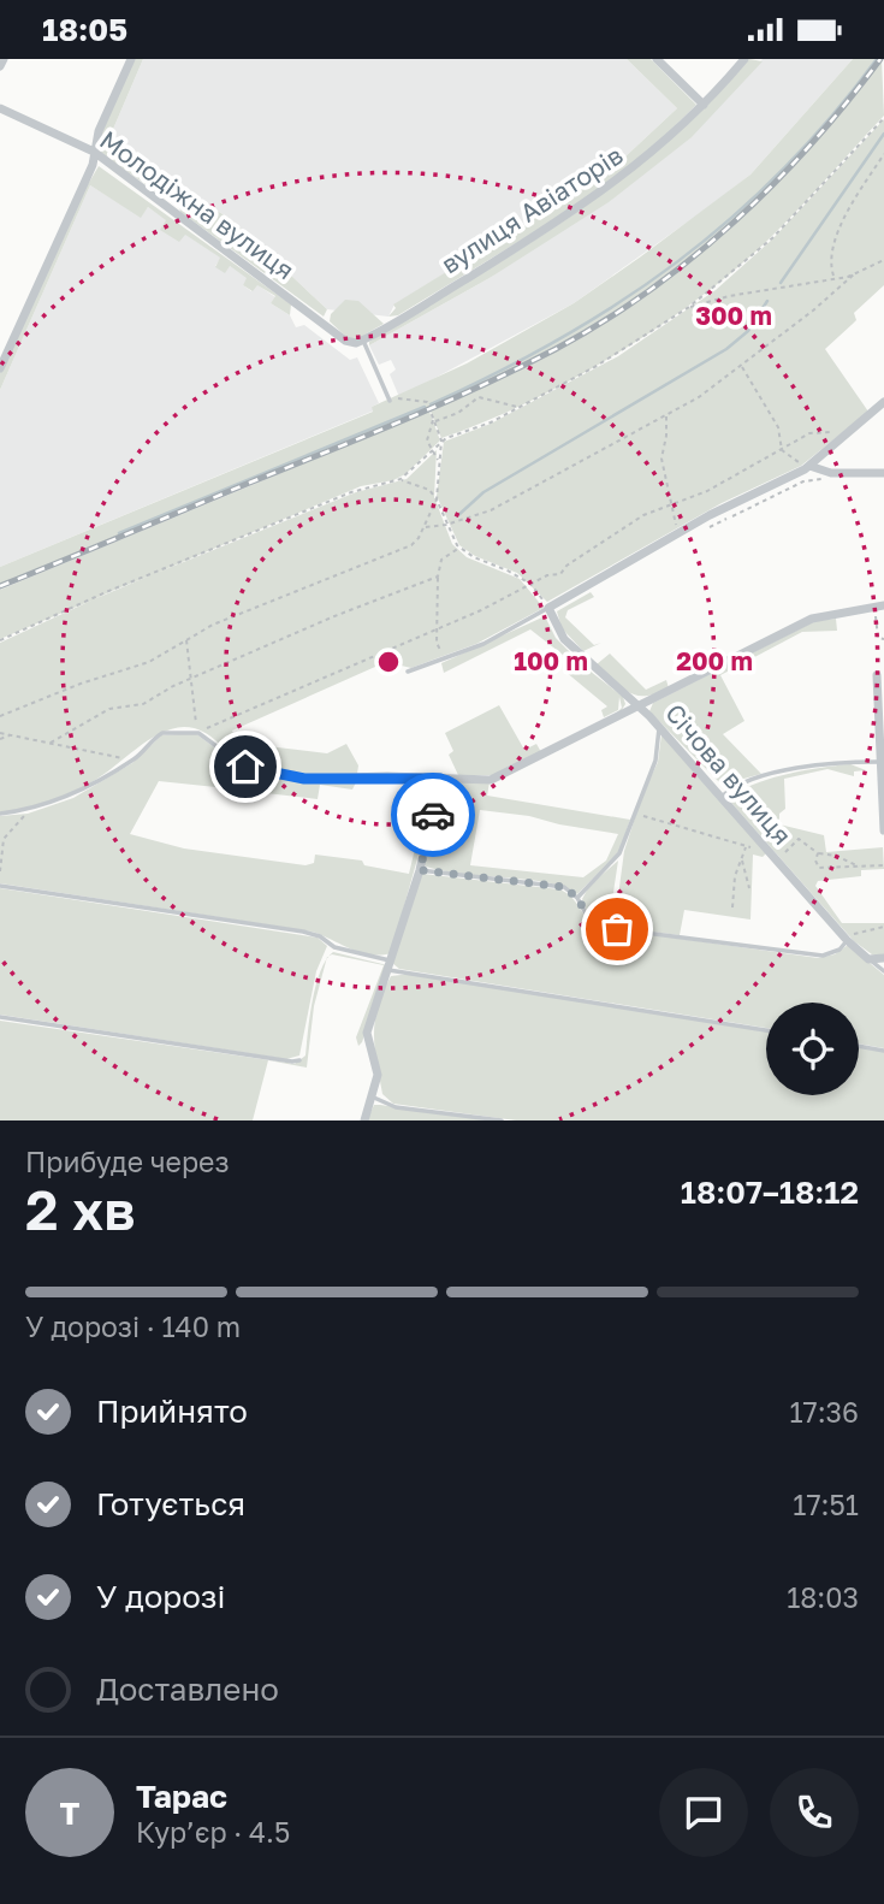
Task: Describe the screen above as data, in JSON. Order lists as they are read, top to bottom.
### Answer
{
  "streets": {
    "street": ["Молодіжна вулиця", "вулиця Авіаторів", "Січова вулиця"]
  },
  "crossings": [
    ["Молодіжна вулиця", "вулиця Авіаторів"]
  ],
  "page": {
    "status": "18:05",
    "heading": ["2 хв", "Прибуде через", "18:07–18:12"],
    "panel": ["Тарас", "Кур’єр · 4.5"],
    "bar": "У дорозі · 140 m",
    "list": [
      ["Прийнято", "17:36"],
      ["Готується", "17:51"],
      ["У дорозі", "18:03"],
      "Доставлено"
    ],
    "round": "Т"
  },
  "rings": ["300 m", "100 m", "200 m"]
}
